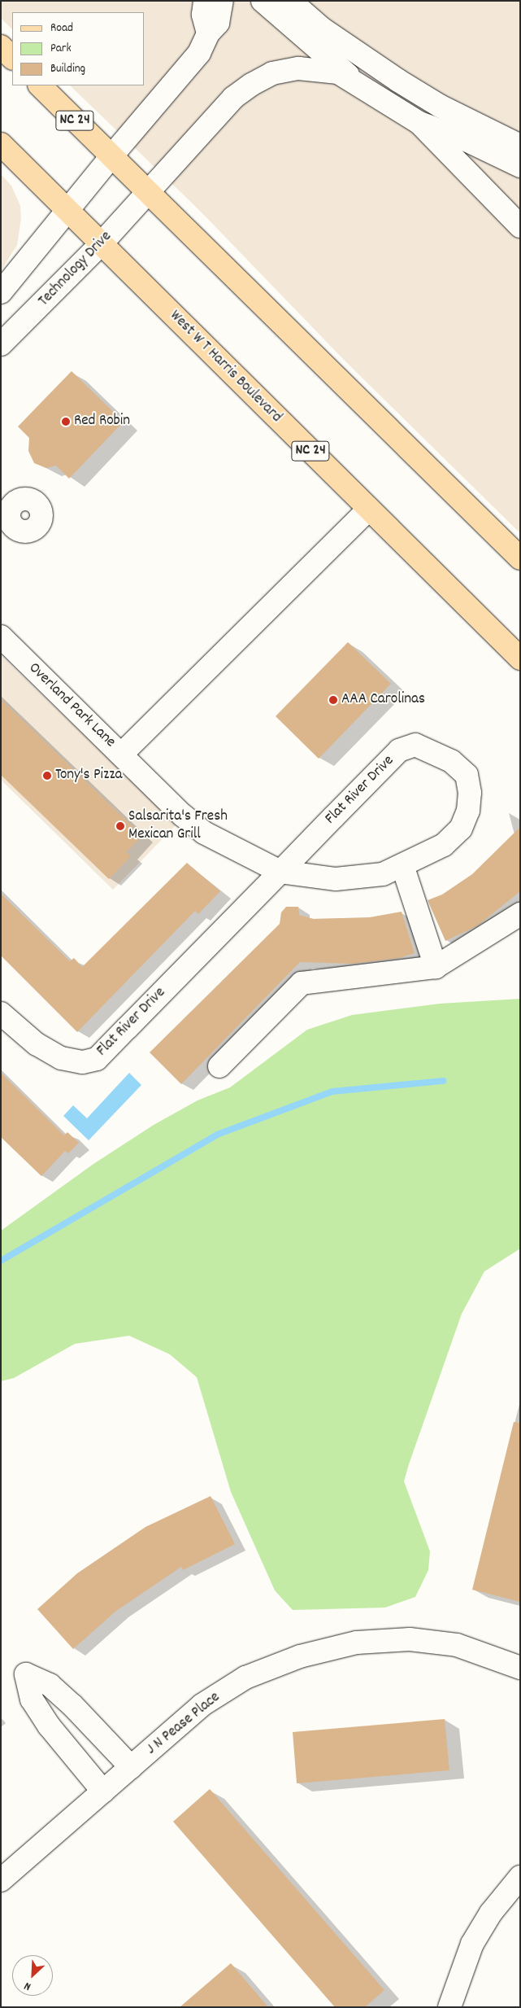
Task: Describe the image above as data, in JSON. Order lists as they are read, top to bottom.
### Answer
{
  "streets": {
    "main road": ["NC 24", "West W T Harris Boulevard"],
    "street": [
      "Technology Drive",
      "Overland Park Lane",
      "Flat River Drive",
      "J N Pease Place"
    ]
  },
  "crossings": [
    ["NC 24", "Technology Drive"],
    ["Technology Drive", "West W T Harris Boulevard"],
    ["Overland Park Lane", "Flat River Drive"]
  ],
  "places": [
    "Red Robin",
    "AAA Carolinas",
    "Tony's Pizza",
    "Salsarita's Fresh Mexican Grill"
  ],
  "legend": ["Road", "Park", "Building"],
  "north": "bottom left"
}
